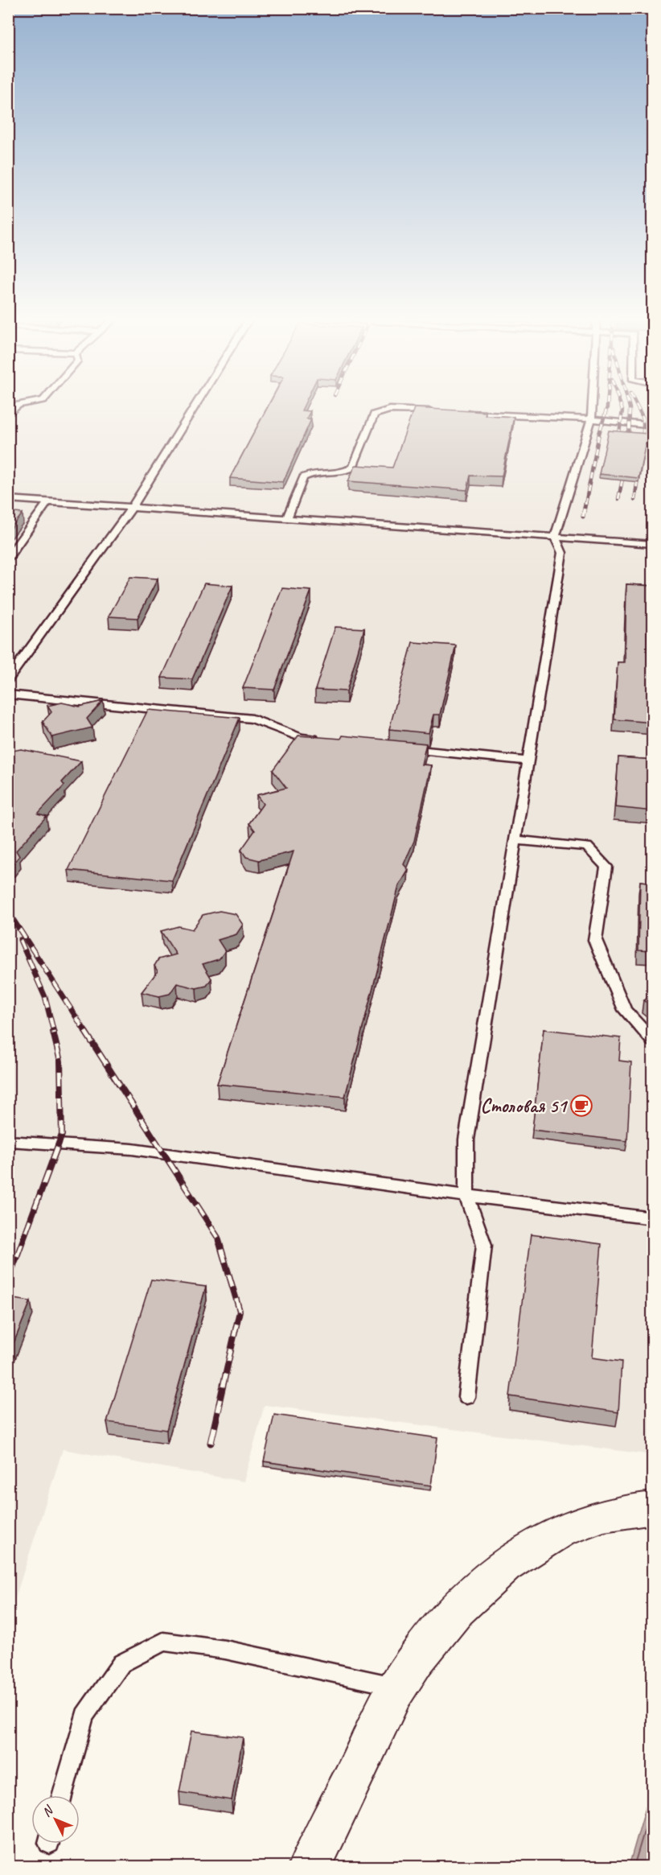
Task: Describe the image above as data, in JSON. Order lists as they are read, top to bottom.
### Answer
{
  "places": {
    "cafe": ["Столовая 51"]
  },
  "north": "top left"
}
